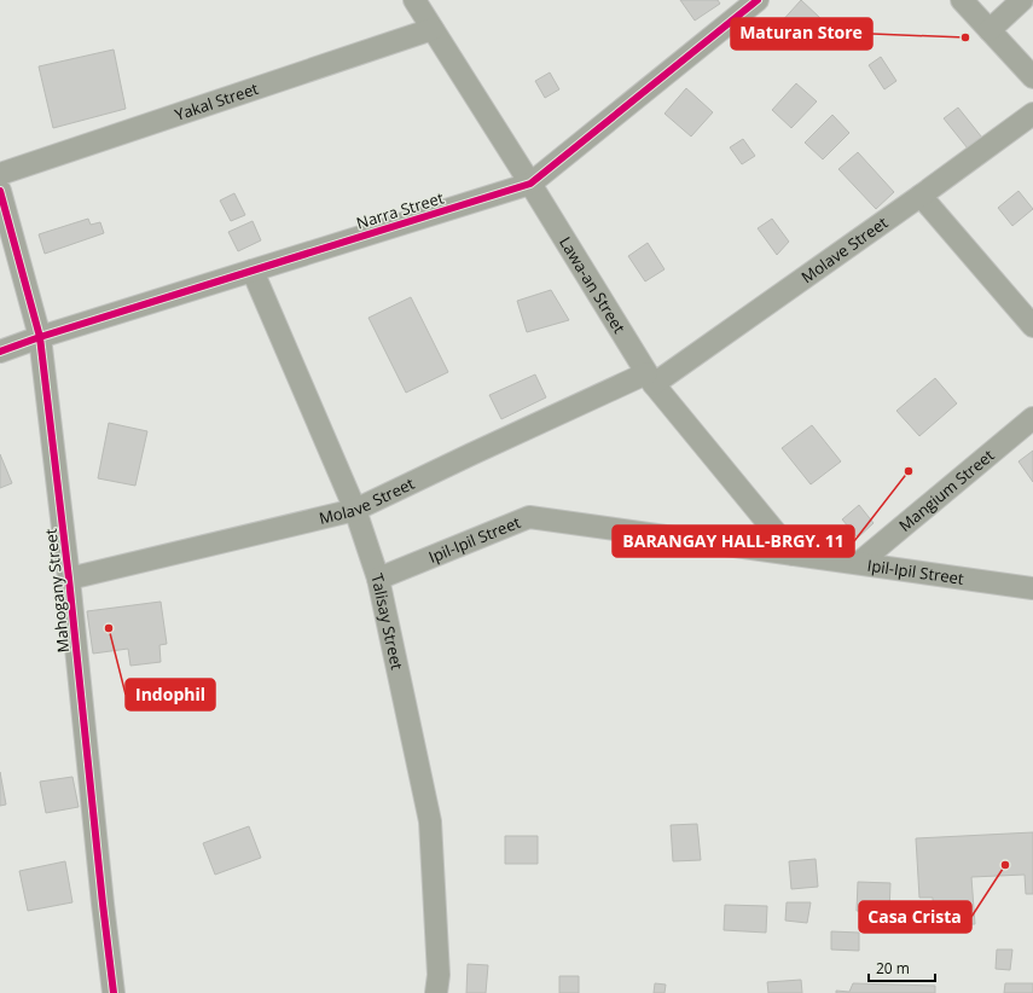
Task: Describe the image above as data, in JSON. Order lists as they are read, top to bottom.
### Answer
{
  "streets": {
    "street": [
      "Yakal Street",
      "Narra Street",
      "Molave Street",
      "Lawa-an Street",
      "Mangium Street",
      "Ipil-Ipil Street",
      "Mahogany Street",
      "Talisay Street"
    ]
  },
  "crossings": [
    ["Yakal Street", "Lawa-an Street"],
    ["Narra Street", "Lawa-an Street"],
    ["Narra Street", "Mahogany Street"],
    ["Narra Street", "Talisay Street"],
    ["Molave Street", "Lawa-an Street"],
    ["Molave Street", "Mahogany Street"],
    ["Molave Street", "Talisay Street"],
    ["Lawa-an Street", "Ipil-Ipil Street"],
    ["Mangium Street", "Ipil-Ipil Street"],
    ["Ipil-Ipil Street", "Talisay Street"]
  ],
  "places": [
    "Maturan Store",
    "BARANGAY HALL-BRGY. 11",
    "Indophil",
    "Casa Crista"
  ],
  "scale_bar": "20 m"
}
